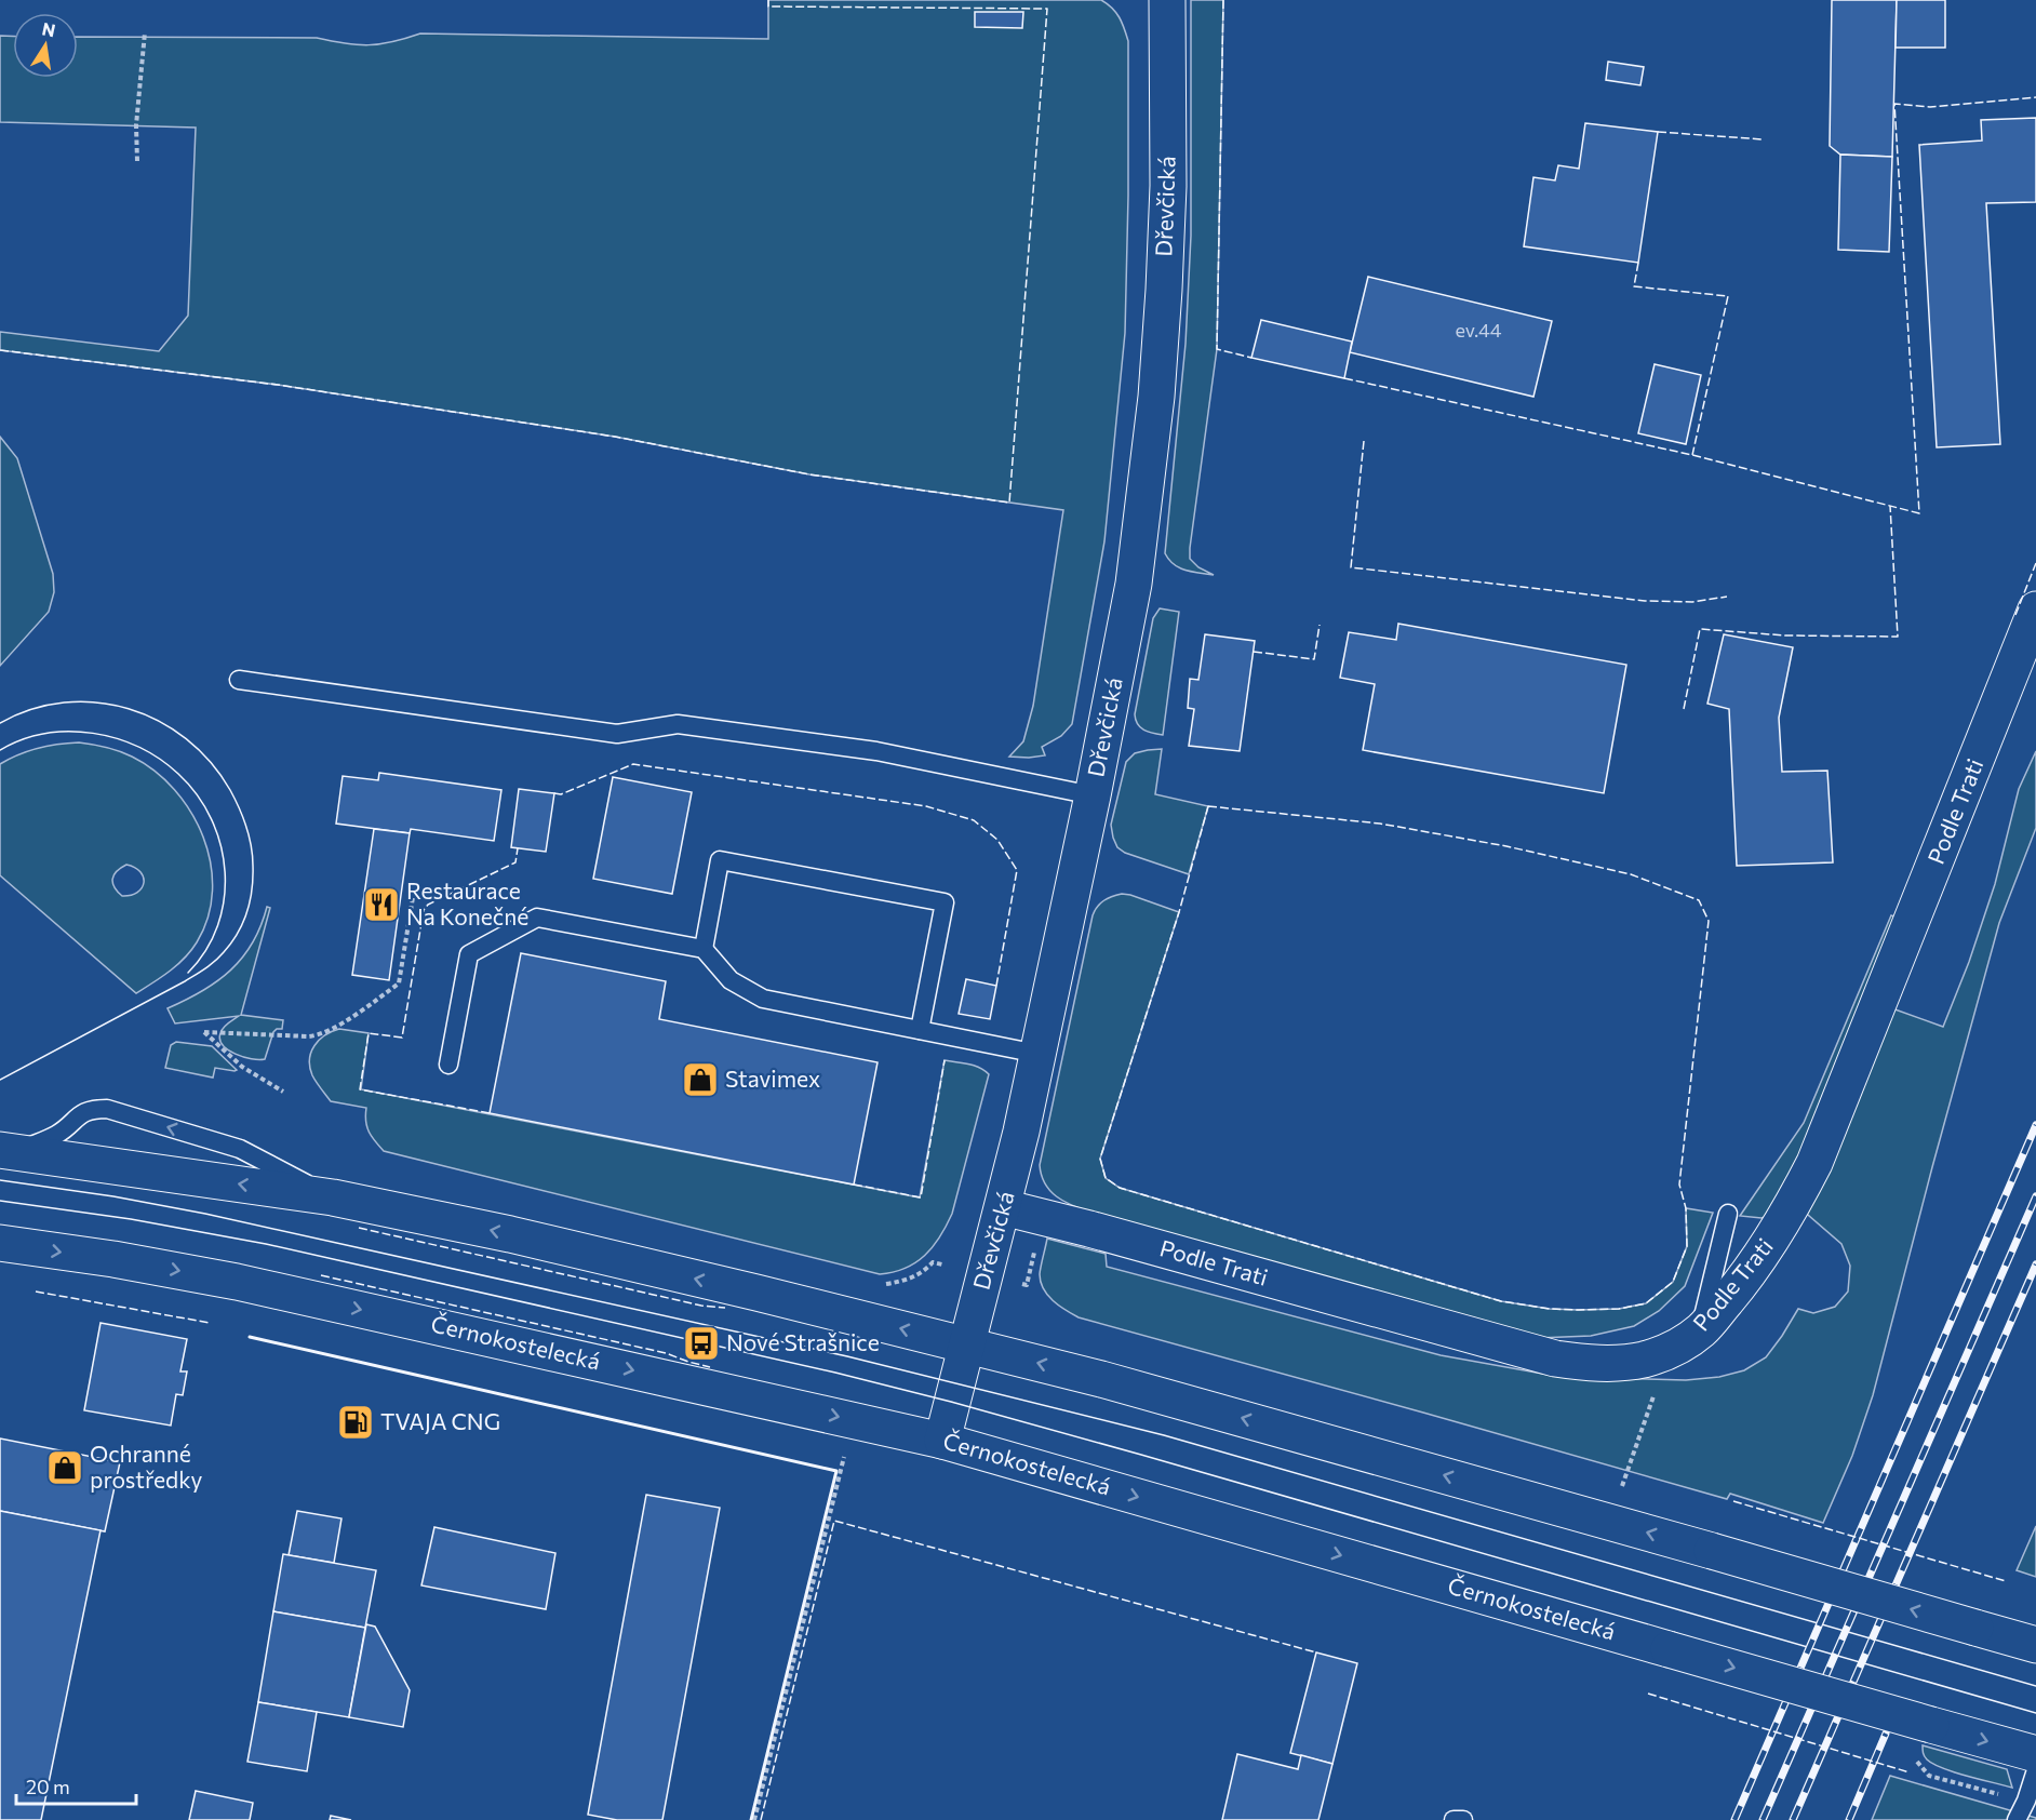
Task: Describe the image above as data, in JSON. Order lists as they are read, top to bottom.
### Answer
{
  "streets": {
    "main road": ["Dřevčická", "Podle Trati", "Černokostelecká"]
  },
  "crossings": [
    ["Dřevčická", "Podle Trati"],
    ["Dřevčická", "Černokostelecká"]
  ],
  "places": {
    "restaurant": ["Restaurace Na Konečné"],
    "shop": ["Stavimex", "Ochranné prostředky"],
    "bus stop": ["Nové Strašnice"],
    "fuel station": ["TVAJA CNG"]
  },
  "house_numbers": ["ev.44"],
  "scale_bar": "20 m",
  "north": "top"
}
